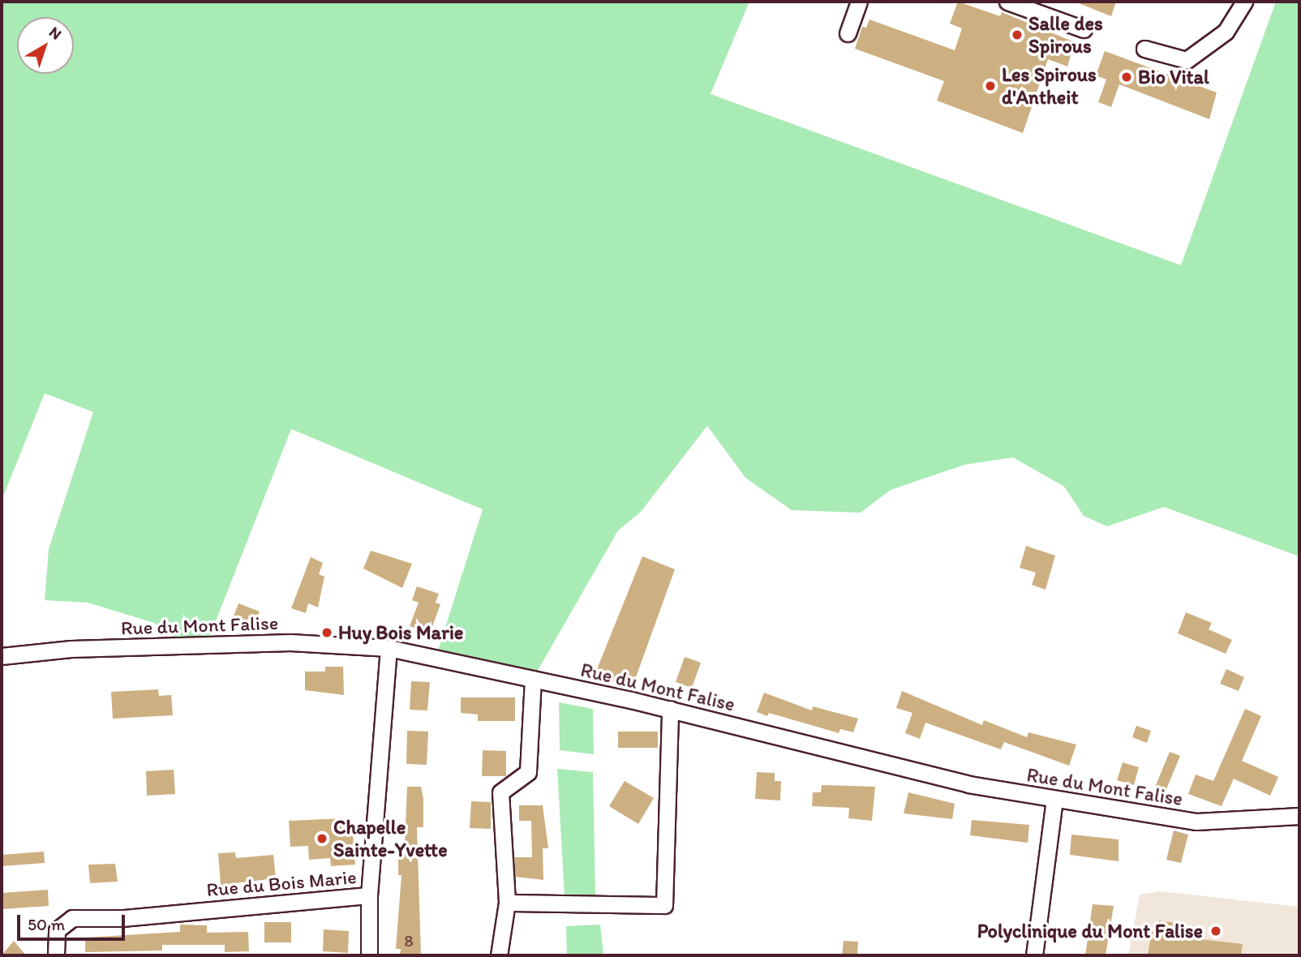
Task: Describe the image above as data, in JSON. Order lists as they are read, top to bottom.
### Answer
{
  "streets": {
    "street": ["Rue du Mont Falise", "Rue du Bois Marie"]
  },
  "places": [
    "Salle des Spirous",
    "Bio Vital",
    "Les Spirous d'Antheit",
    "Huy Bois Marie",
    "Chapelle Sainte-Yvette",
    "Polyclinique du Mont Falise"
  ],
  "house_numbers": ["8"],
  "scale_bar": "50 m",
  "north": "top right"
}
